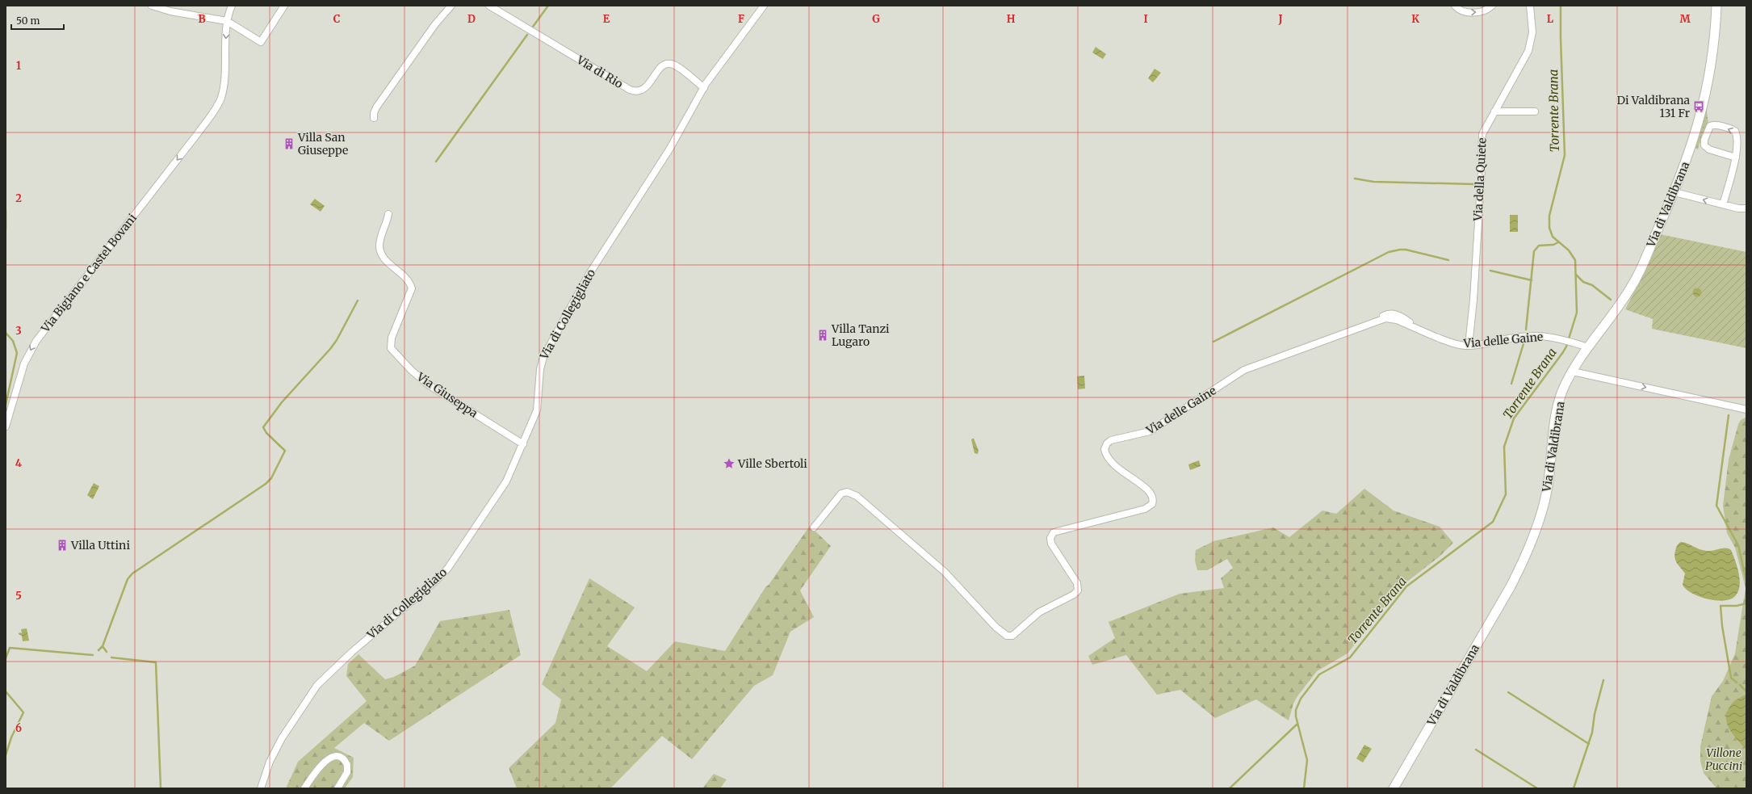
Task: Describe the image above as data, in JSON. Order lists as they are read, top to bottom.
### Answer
{
  "streets": {
    "street": [
      "Via di Rio",
      "Via della Quiete",
      "Via di Valdibrana",
      "Via Bigiano e Castel Bovani",
      "Via di Collegigliato",
      "Via delle Gaine",
      "Via Giuseppa"
    ]
  },
  "crossings": [
    ["Via di Rio", "Via di Collegigliato"],
    ["Via della Quiete", "Via delle Gaine"],
    ["Via di Valdibrana", "Via delle Gaine"],
    ["Via di Collegigliato", "Via Giuseppa"]
  ],
  "one_way": ["Via Bigiano e Castel Bovani"],
  "water": ["Torrente Brana"],
  "parks": ["Villone Puccini"],
  "places": {
    "bus stop": ["Di Valdibrana 131 Fr"],
    "building": ["Villa San Giuseppe", "Villa Tanzi Lugaro", "Villa Uttini"],
    "place": ["Ville Sbertoli"]
  },
  "scale_bar": "50 m",
  "grid": {
    "columns": [
      "B",
      "C",
      "D",
      "E",
      "F",
      "G",
      "H",
      "I",
      "J",
      "K",
      "L",
      "M"
    ],
    "rows": [
      "1",
      "2",
      "3",
      "4",
      "5",
      "6"
    ]
  }
}
